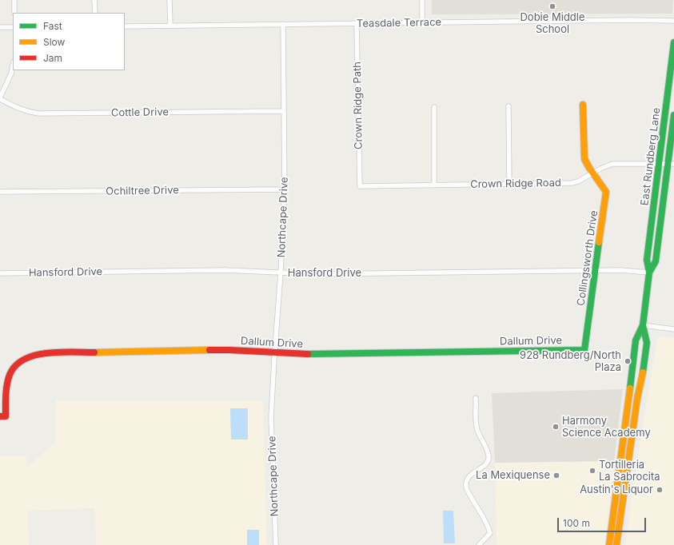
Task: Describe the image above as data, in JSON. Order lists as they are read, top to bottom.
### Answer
{
  "streets": {
    "main road": ["East Rundberg Lane", "Collingsworth Drive", "Dallum Drive"],
    "street": [
      "Teasdale Terrace",
      "Crown Ridge Path",
      "Cottle Drive",
      "Crown Ridge Road",
      "Ochiltree Drive",
      "Northcape Drive",
      "Hansford Drive"
    ]
  },
  "crossings": [
    ["Teasdale Terrace", "Crown Ridge Path"],
    ["Teasdale Terrace", "Northcape Drive"],
    ["Crown Ridge Path", "Crown Ridge Road"],
    ["Cottle Drive", "Northcape Drive"],
    ["East Rundberg Lane", "Crown Ridge Road"],
    ["East Rundberg Lane", "Hansford Drive"],
    ["Crown Ridge Road", "Collingsworth Drive"],
    ["Ochiltree Drive", "Northcape Drive"],
    ["Northcape Drive", "Hansford Drive"],
    ["Northcape Drive", "Dallum Drive"],
    ["Collingsworth Drive", "Hansford Drive"],
    ["Collingsworth Drive", "Dallum Drive"]
  ],
  "places": [
    "Dobie Middle School",
    "928 Rundberg/North Plaza",
    "Harmony Science Academy",
    "Tortilleria La Sabrocita",
    "La Mexiquense",
    "Austin's Liquor"
  ],
  "legend": ["Fast", "Slow", "Jam"],
  "scale_bar": "100 m"
}
